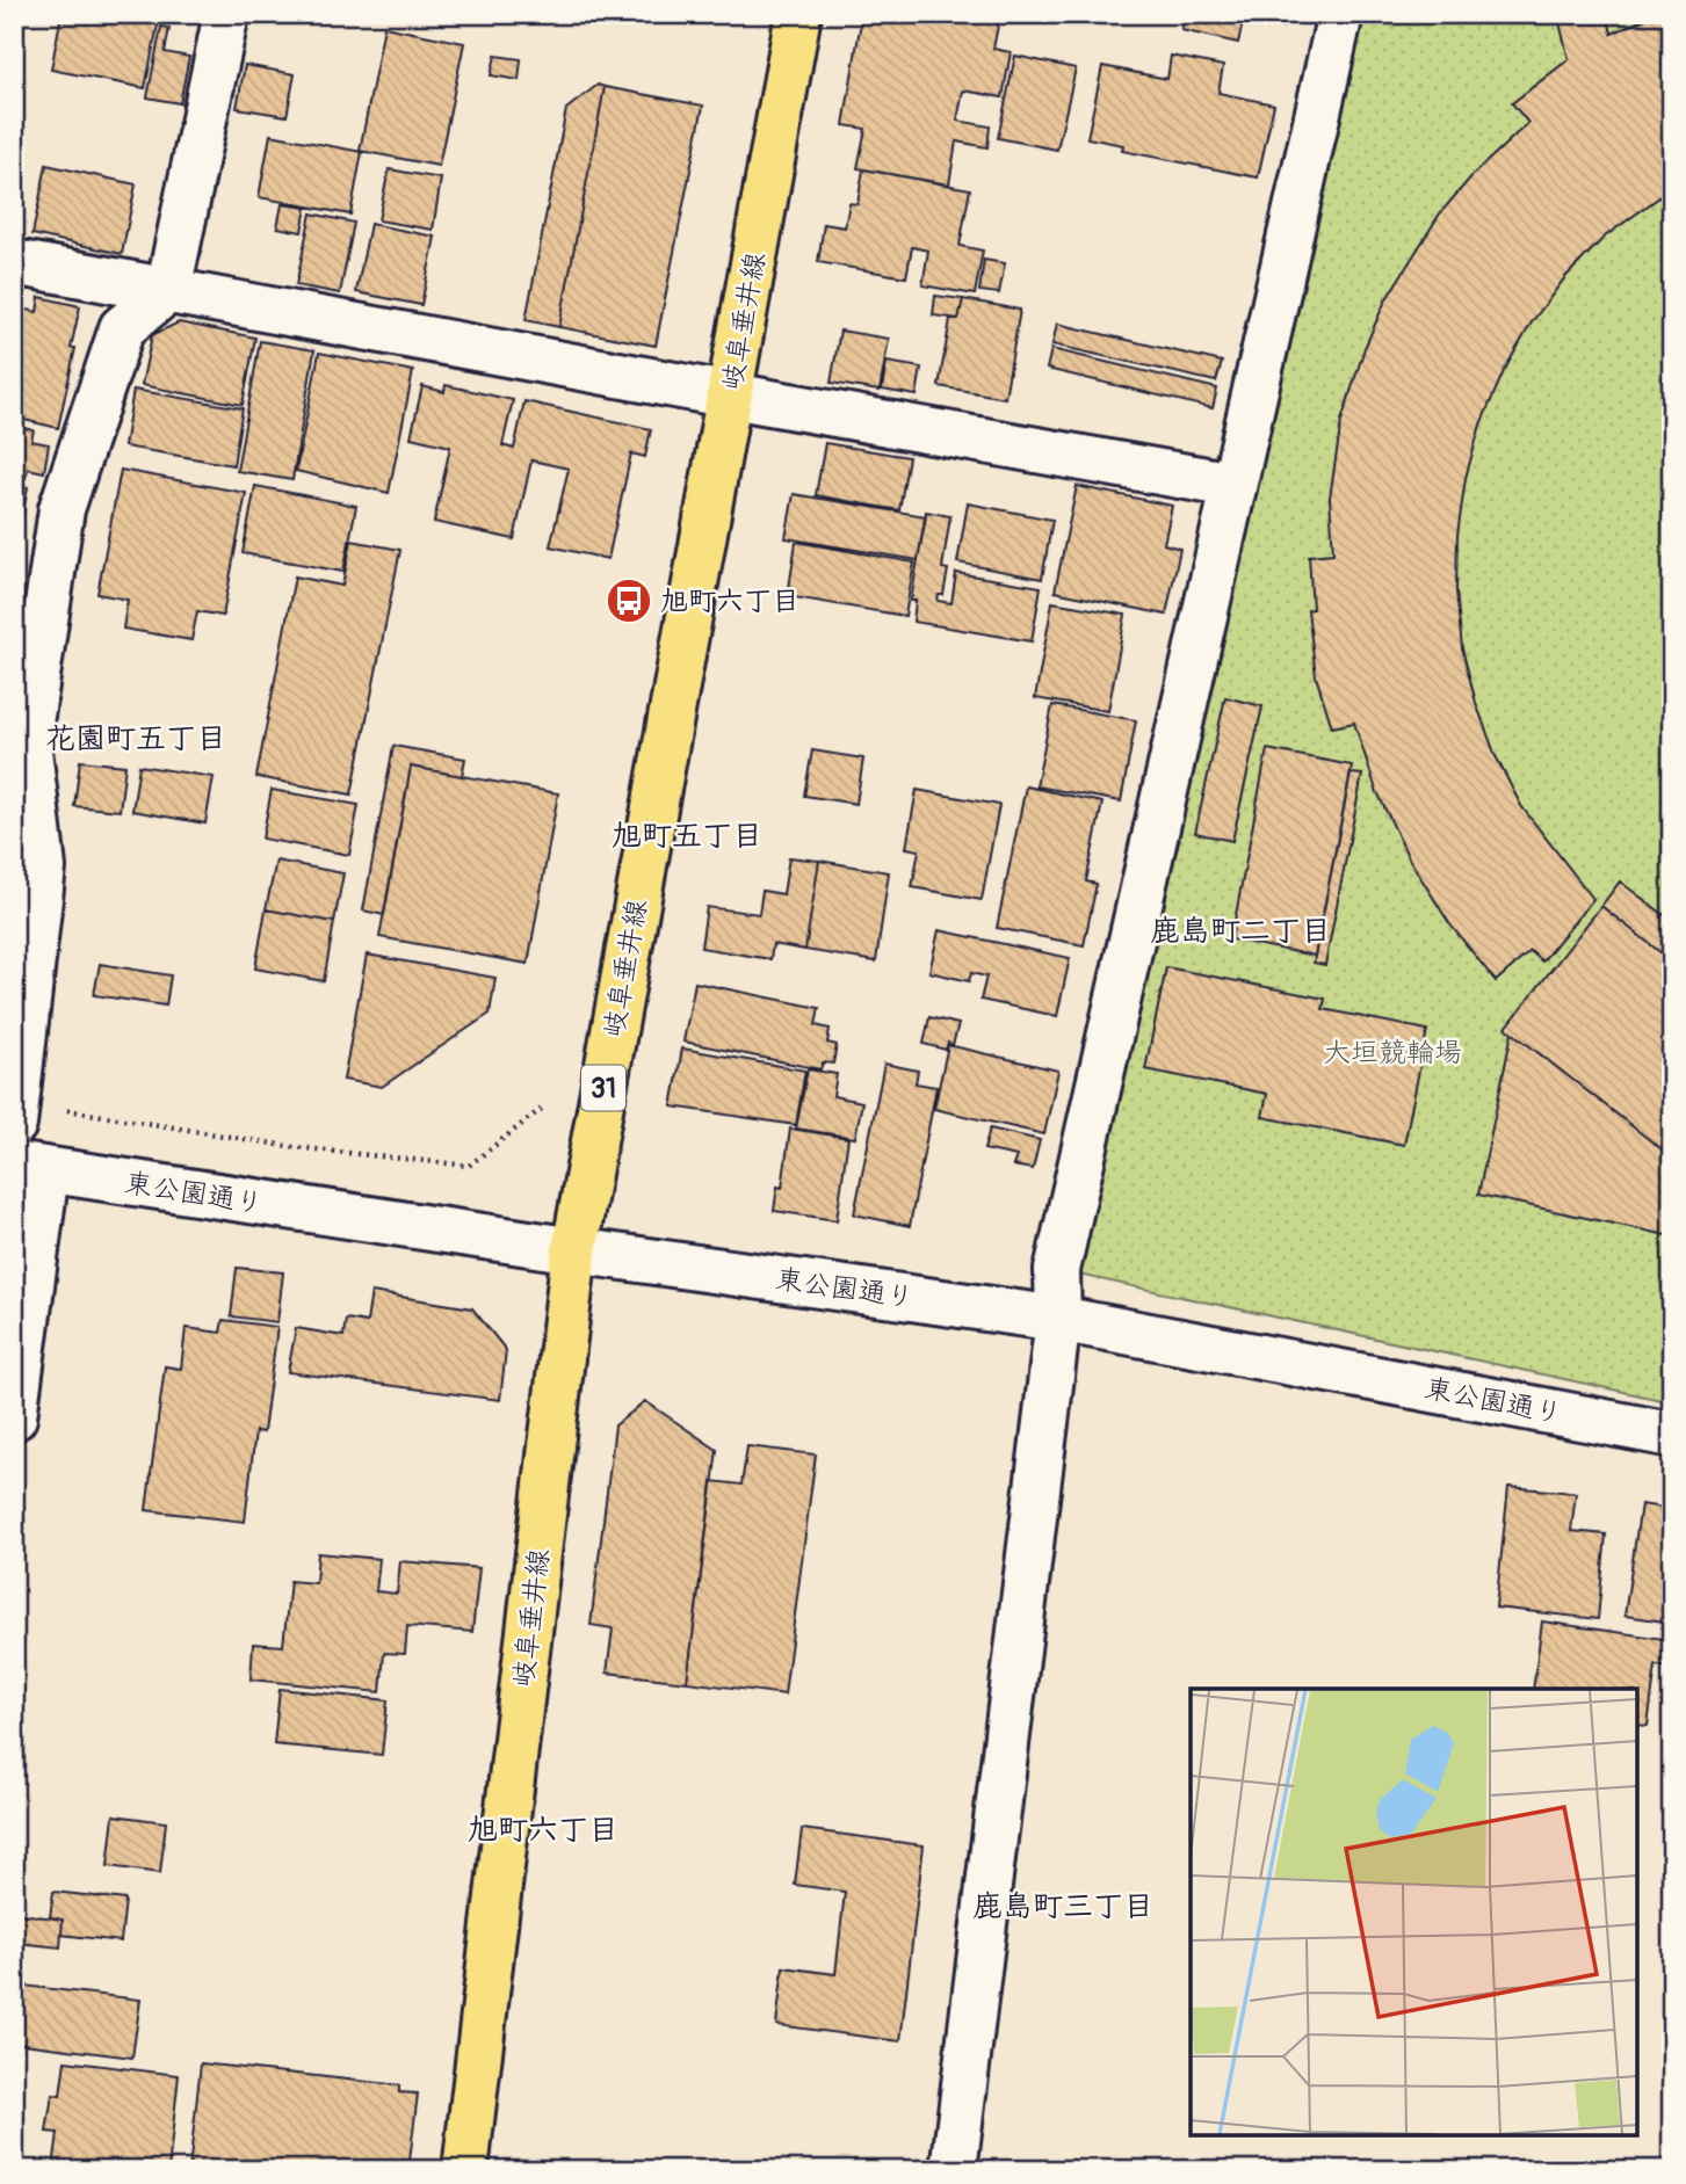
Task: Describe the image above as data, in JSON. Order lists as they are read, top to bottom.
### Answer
{
  "streets": {
    "main road": ["岐阜垂井線", "31"],
    "street": ["東公園通り"]
  },
  "crossings": [
    ["岐阜垂井線", "東公園通り"]
  ],
  "districts": [
    "花園町五丁目",
    "旭町五丁目",
    "鹿島町二丁目",
    "旭町六丁目",
    "鹿島町三丁目"
  ],
  "parks": ["大垣競輪場"],
  "places": {
    "bus stop": ["旭町六丁目"]
  }
}
